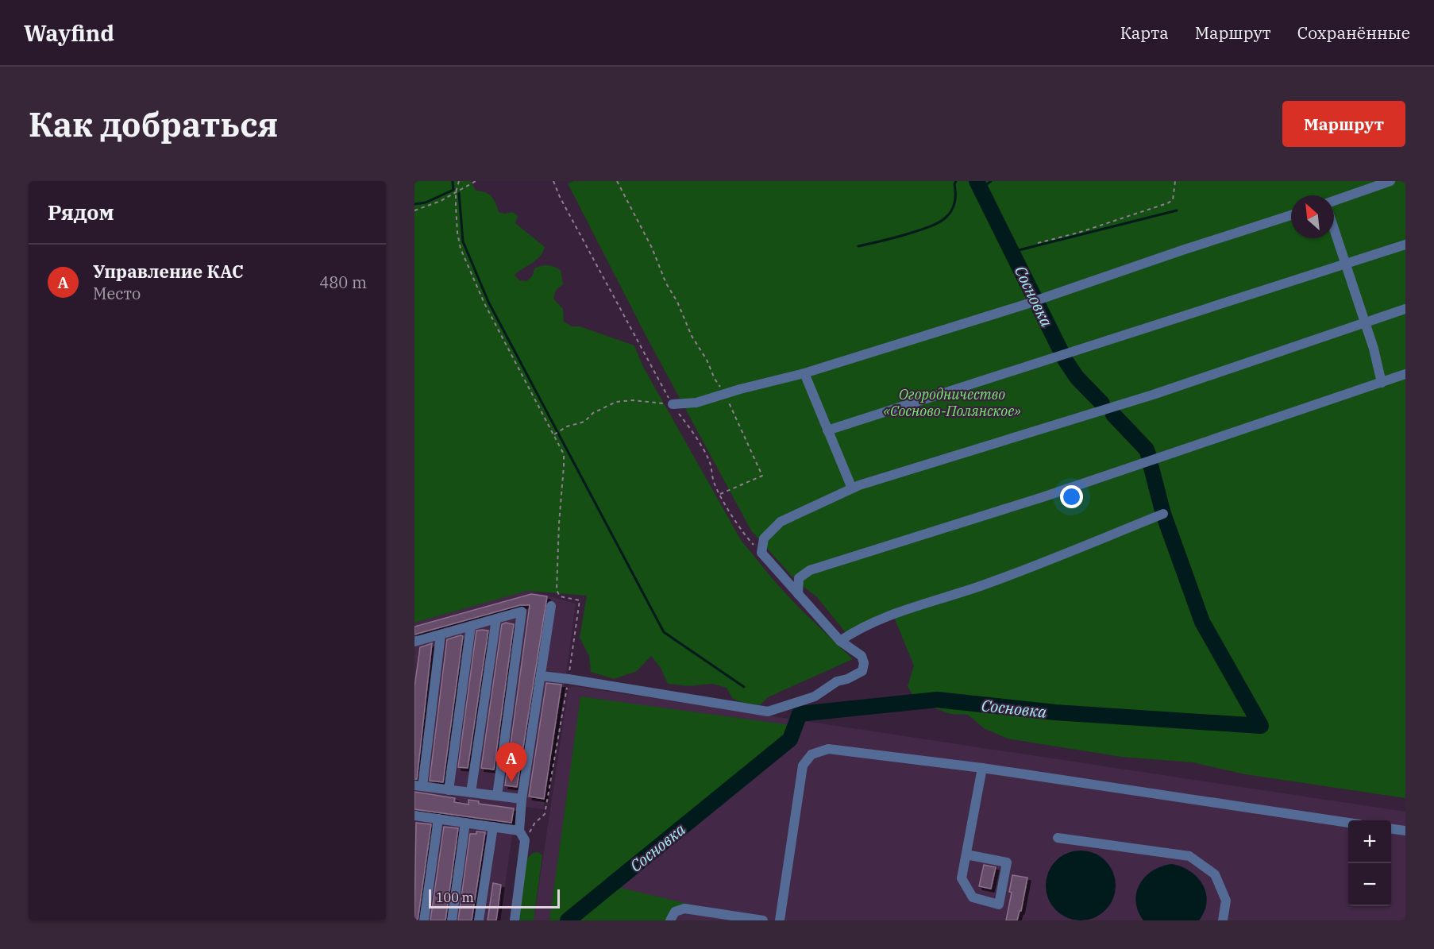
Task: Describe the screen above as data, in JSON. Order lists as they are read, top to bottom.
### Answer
{
  "water": ["Сосновка"],
  "parks": ["Огородничество «Сосново-Полянское»"],
  "scale_bar": "100 m",
  "north": "top left",
  "page": {
    "header": "Wayfind",
    "nav": ["Карта", "Маршрут", "Сохранённые"],
    "buttons": "Маршрут",
    "title": "Как добраться",
    "heading": "Рядом",
    "list": [
      {
        "mark": "A",
        "name": "Управление КАС",
        "note": "Место",
        "value": "480 m"
      }
    ],
    "pins": "A",
    "map_buttons": ["+", "−"],
    "scale": "100 m"
  }
}
